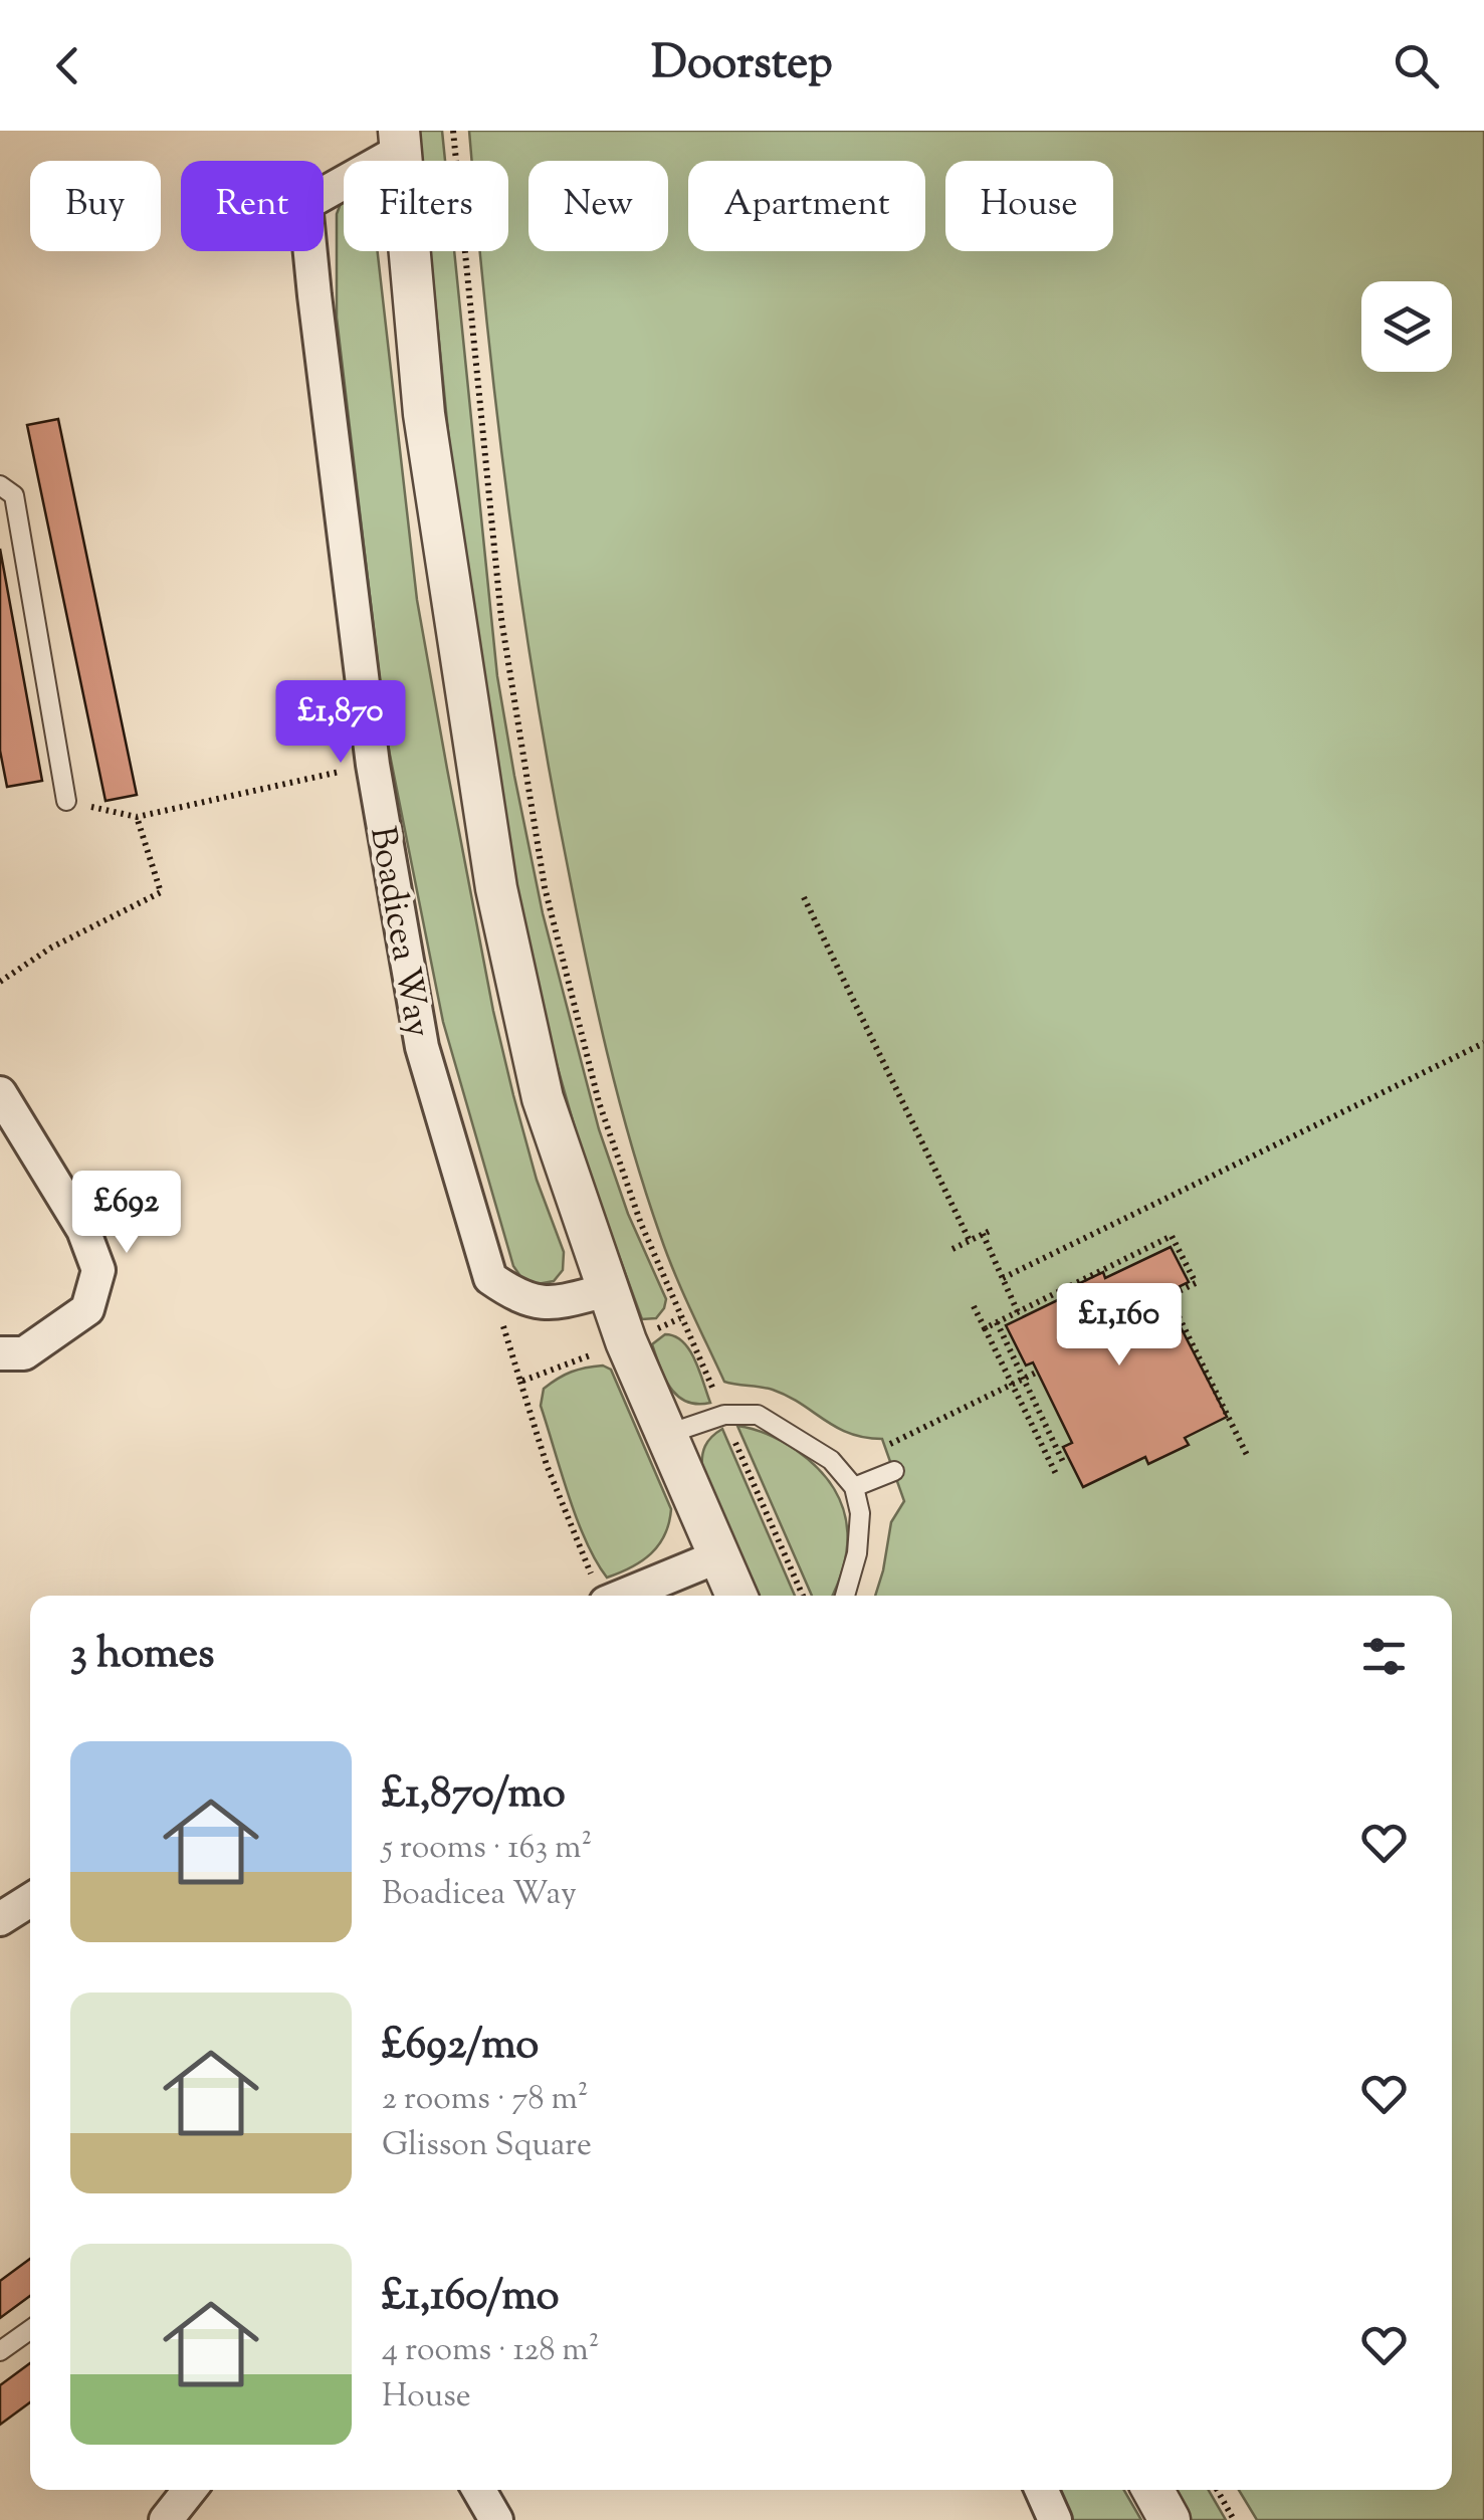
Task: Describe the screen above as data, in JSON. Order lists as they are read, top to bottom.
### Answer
{
  "streets": {
    "street": ["Boadicea Way"]
  },
  "page": {
    "header": "Doorstep",
    "chip": [
      "Buy",
      "Rent",
      "Filters",
      "New",
      "Apartment",
      "House"
    ],
    "price": ["£1,870", "£692", "£1,160"],
    "heading": "3 homes",
    "list": [
      {
        "name": "£1,870/mo",
        "note": "5 rooms · 163 m² · Boadicea Way"
      },
      {
        "name": "£692/mo",
        "note": "2 rooms · 78 m² · Glisson Square"
      },
      {
        "name": "£1,160/mo",
        "note": "4 rooms · 128 m² · House"
      }
    ]
  }
}
